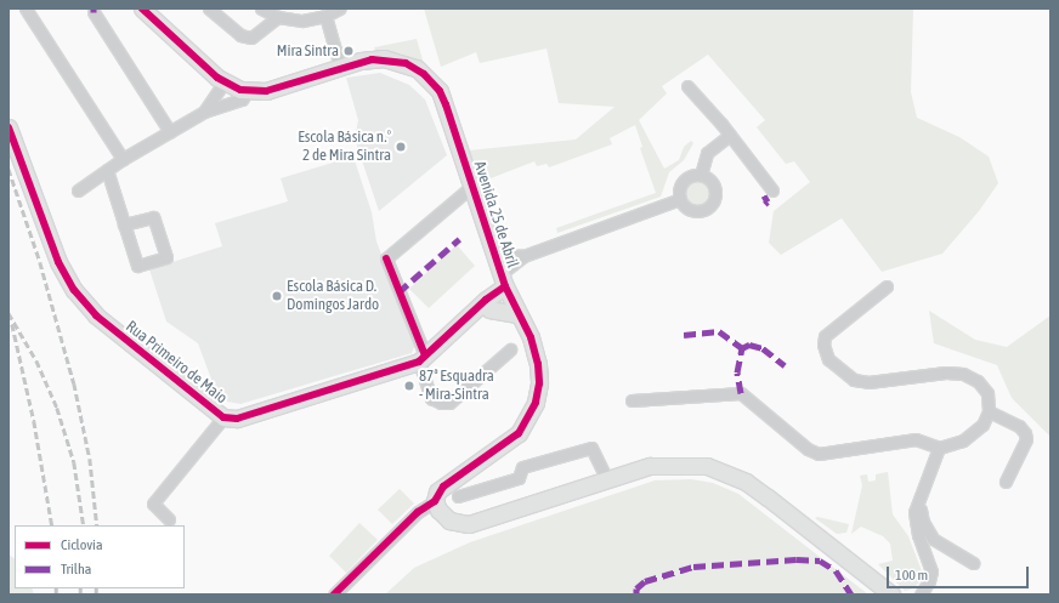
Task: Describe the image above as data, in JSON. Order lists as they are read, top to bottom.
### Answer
{
  "streets": {
    "street": ["Avenida 25 de Abril", "Rua Primeiro de Maio"]
  },
  "crossings": [
    ["Avenida 25 de Abril", "Rua Primeiro de Maio"]
  ],
  "places": [
    "Mira Sintra",
    "Escola Básica n.º 2 de Mira Sintra",
    "Escola Básica D. Domingos Jardo",
    "87ª Esquadra - Mira-Sintra"
  ],
  "legend": ["Ciclovia", "Trilha"],
  "scale_bar": "100 m"
}
